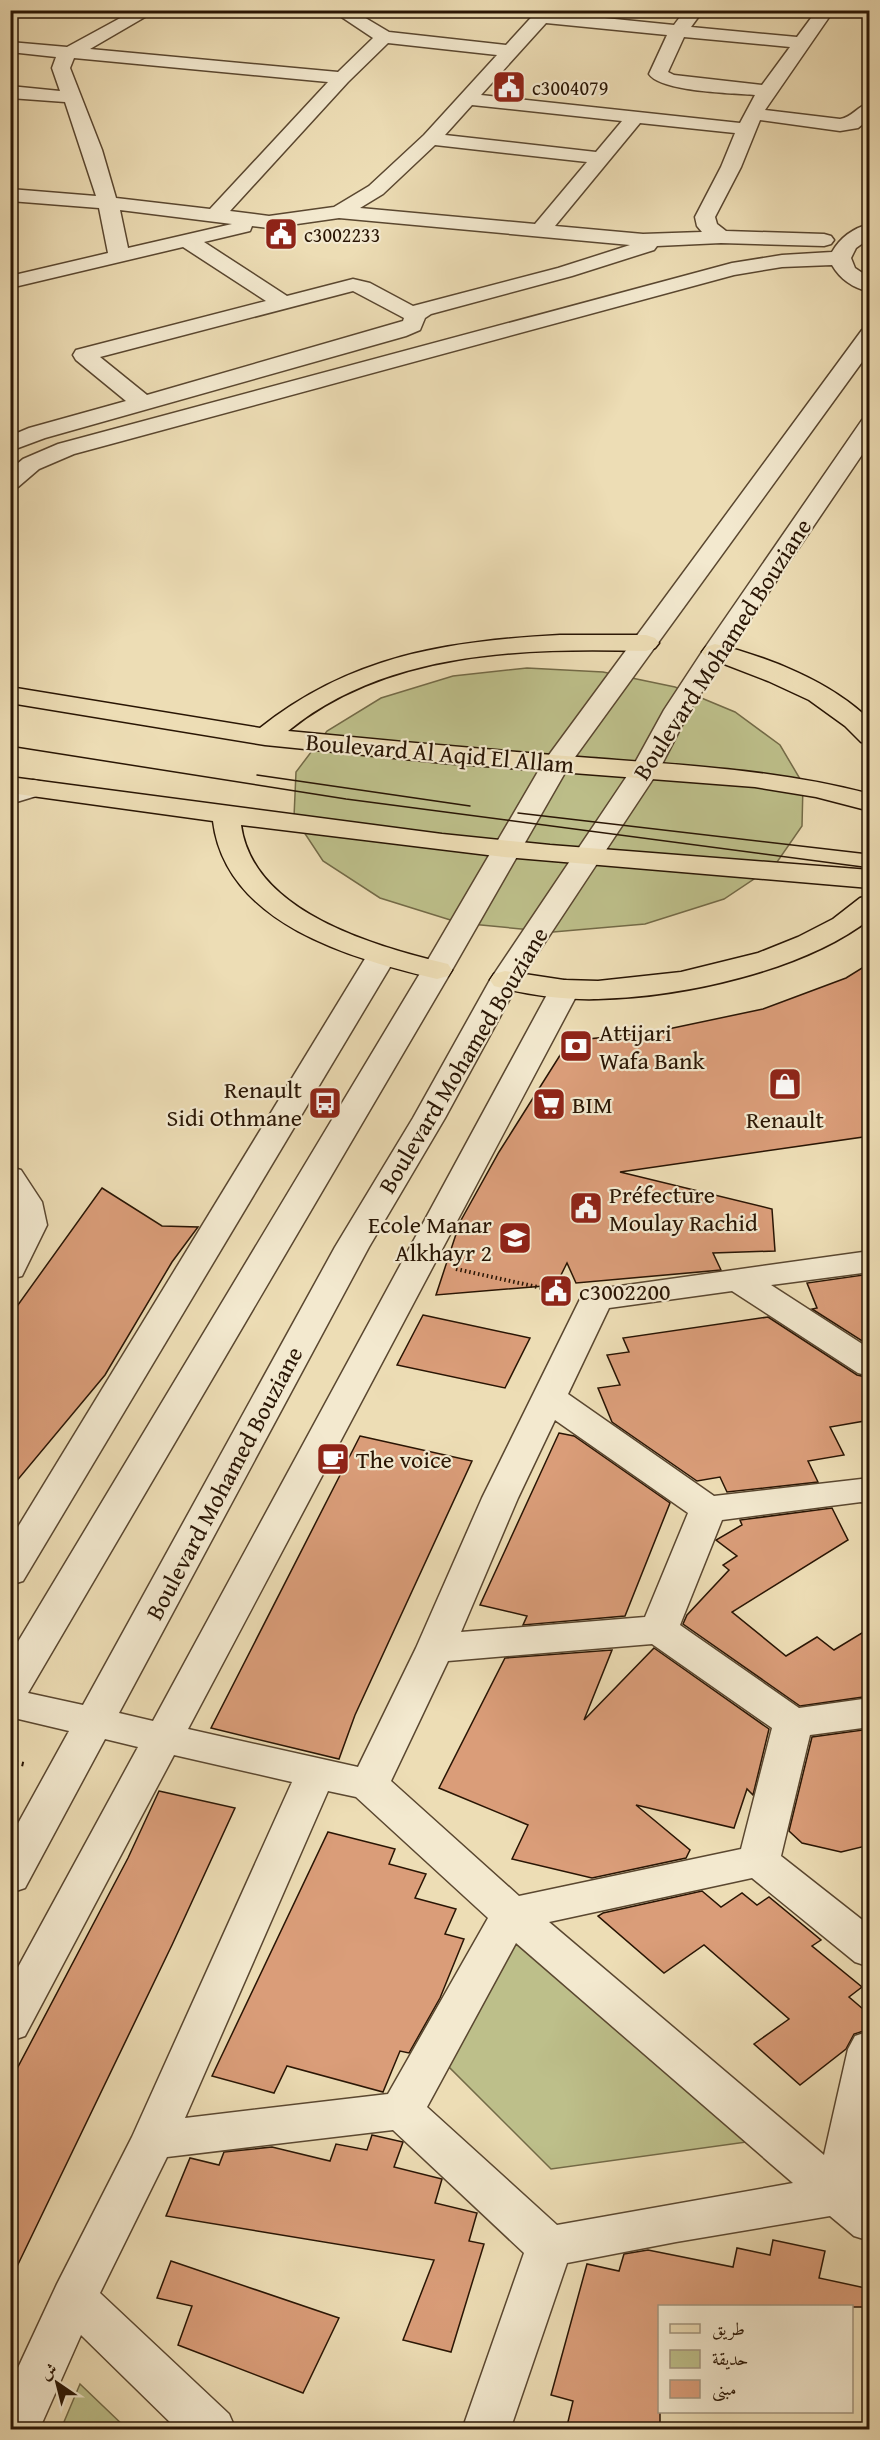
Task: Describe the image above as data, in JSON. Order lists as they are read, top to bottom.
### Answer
{
  "streets": {
    "main road": ["Boulevard Al Aqid El Allam"],
    "street": ["Boulevard Mohamed Bouziane"]
  },
  "crossings": [
    ["Boulevard Mohamed Bouziane", "Boulevard Al Aqid El Allam"]
  ],
  "places": {
    "public building": [
      "c3004079",
      "c3002233",
      "Préfecture Moulay Rachid",
      "c3002200"
    ],
    "bank": ["Attijari Wafa Bank"],
    "shop": ["Renault"],
    "bus stop": ["Renault Sidi Othmane"],
    "supermarket": ["BIM"],
    "school or university": ["Ecole Manar Alkhayr 2"],
    "cafe": ["The voice"]
  },
  "legend": ["طريق", "حديقة", "مبنى"],
  "north": "top left"
}
